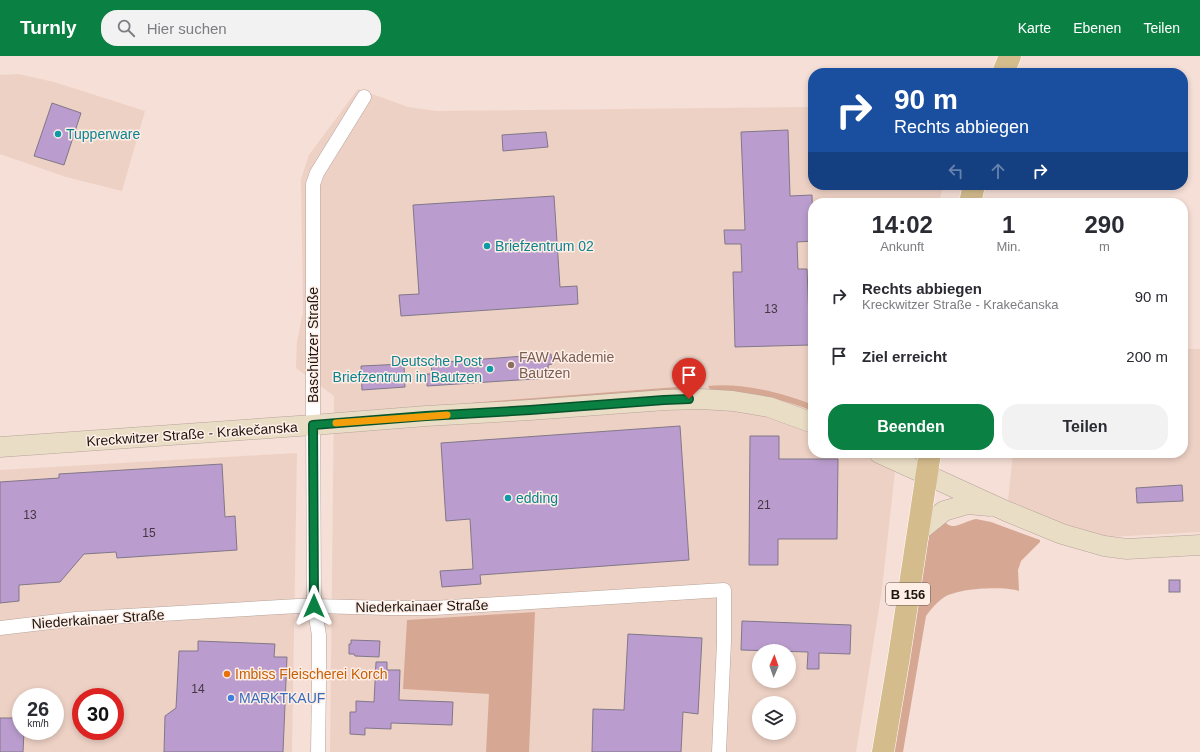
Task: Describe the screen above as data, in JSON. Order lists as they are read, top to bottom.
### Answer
{
  "streets": {
    "main road": ["B 156"],
    "street": ["Baschützer Straße", "Kreckwitzer Straße - Krakečanska", "Niederkainaer Straße"]
  },
  "crossings": [
    ["Baschützer Straße", "Kreckwitzer Straße - Krakečanska"],
    ["Baschützer Straße", "Niederkainaer Straße"]
  ],
  "places": [
    "Tupperware",
    "Briefzentrum 02",
    "FAW Akademie Bautzen",
    "Deutsche Post Briefzentrum in Bautzen",
    "edding",
    "Imbiss Fleischerei Korch",
    "MARKTKAUF"
  ],
  "house_numbers": [
    "13",
    "21",
    "13",
    "15",
    "14"
  ],
  "north": "top",
  "page": {
    "header": "Turnly",
    "search": "Hier suchen",
    "nav": ["Karte", "Ebenen", "Teilen"],
    "turn": ["90 m", "Rechts abbiegen"],
    "eta": [
      "14:02",
      "Ankunft",
      "1",
      "Min.",
      "290",
      "m"
    ],
    "list": [
      {
        "name": "Rechts abbiegen",
        "note": "Kreckwitzer Straße - Krakečanska",
        "value": "90 m"
      },
      {
        "name": "Ziel erreicht",
        "value": "200 m"
      }
    ],
    "buttons": ["Beenden", "Teilen"],
    "speed": "26 km/h",
    "limit": "30"
  }
}
